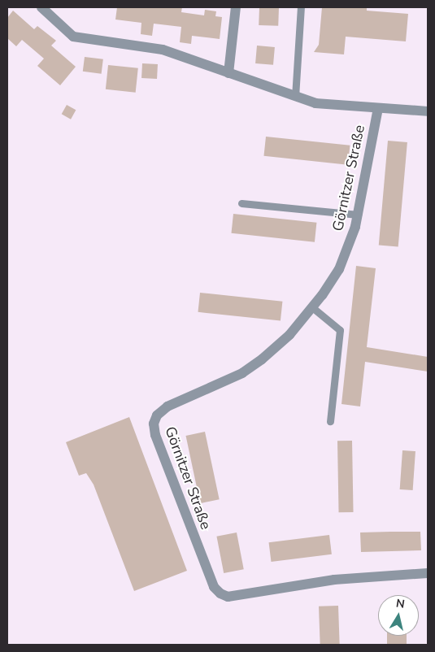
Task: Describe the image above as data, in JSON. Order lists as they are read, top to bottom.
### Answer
{
  "streets": {
    "street": ["Görnitzer Straße"]
  },
  "north": "top"
}
